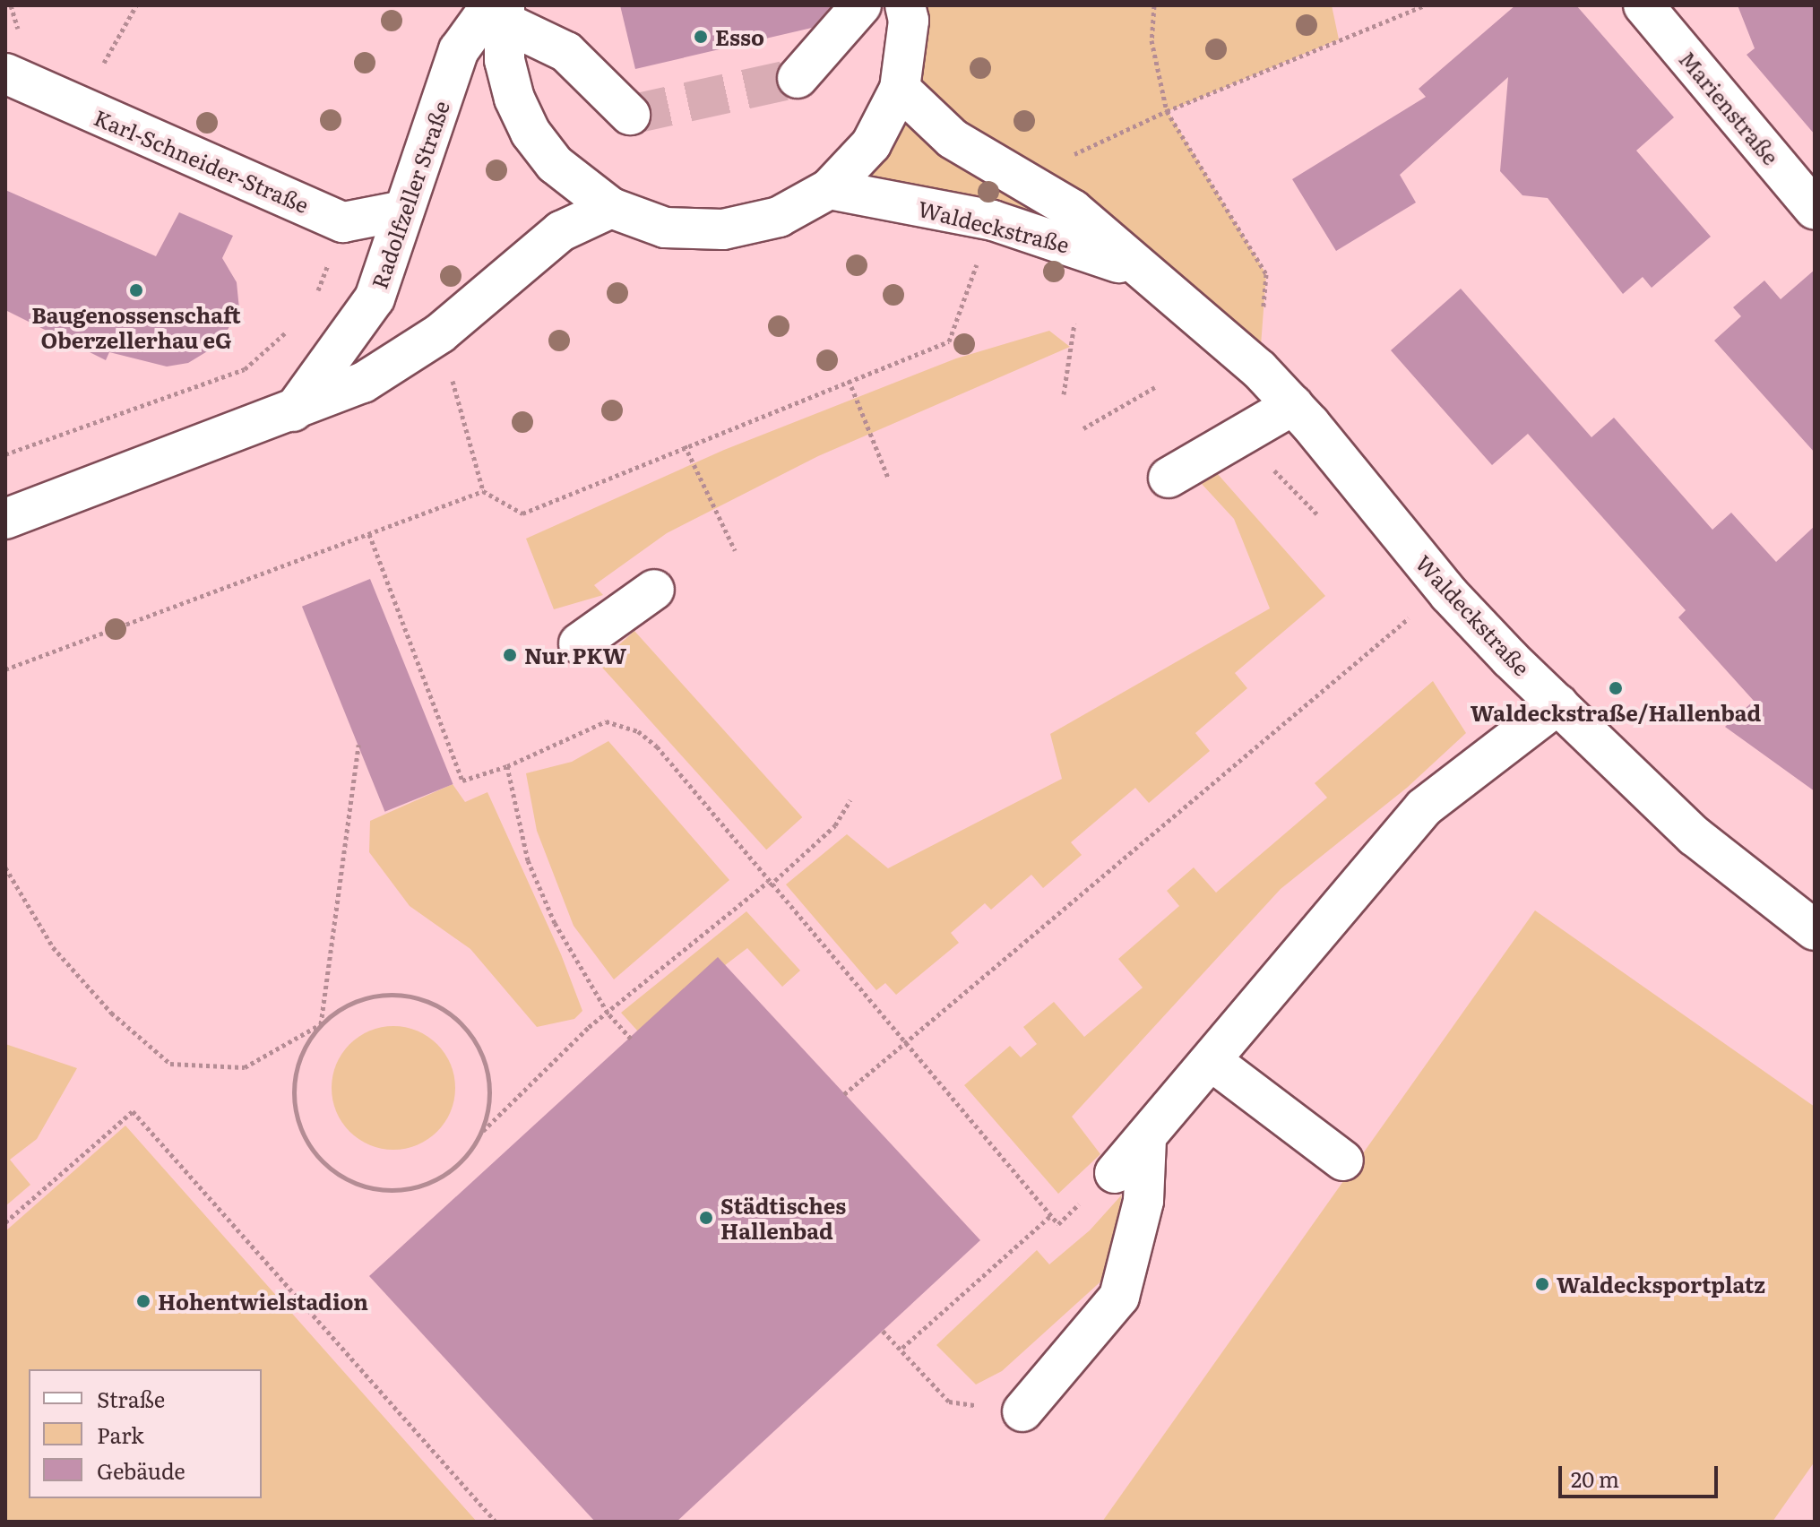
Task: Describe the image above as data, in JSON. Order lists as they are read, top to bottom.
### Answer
{
  "streets": {
    "street": [
      "Marienstraße",
      "Karl-Schneider-Straße",
      "Radolfzeller Straße",
      "Waldeckstraße"
    ]
  },
  "crossings": [
    ["Karl-Schneider-Straße", "Radolfzeller Straße"]
  ],
  "places": [
    "Esso",
    "Baugenossenschaft Oberzellerhau eG",
    "Nur PKW",
    "Waldeckstraße/Hallenbad",
    "Städtisches Hallenbad",
    "Waldecksportplatz",
    "Hohentwielstadion"
  ],
  "legend": ["Straße", "Park", "Gebäude"],
  "scale_bar": "20 m"
}
